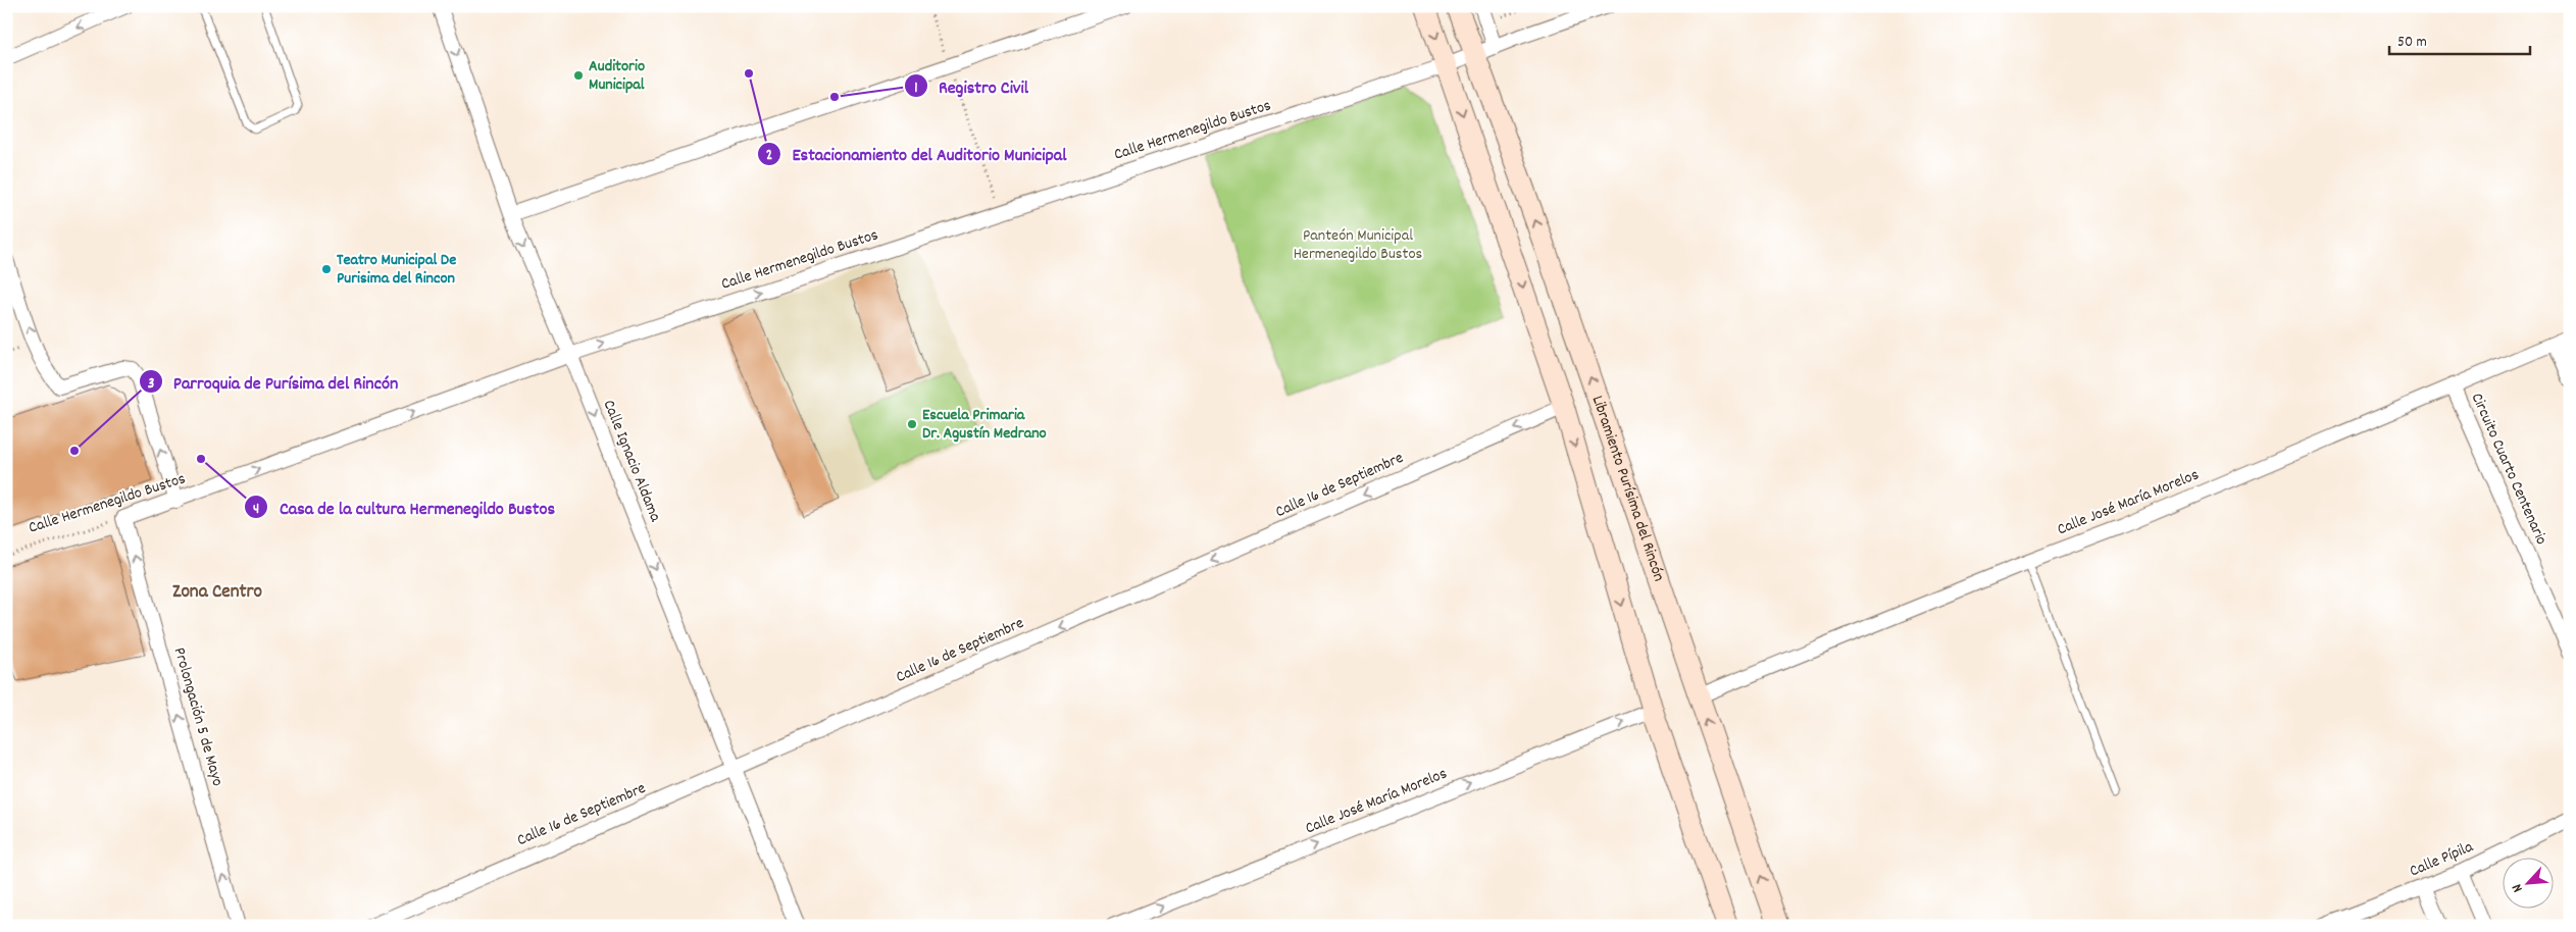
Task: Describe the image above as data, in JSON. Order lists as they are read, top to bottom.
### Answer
{
  "streets": {
    "main road": ["Libramiento Purísima del Rincón"],
    "street": [
      "Calle Hermenegildo Bustos",
      "Calle Ignacio Aldama",
      "Circuito Cuarto Centenario",
      "Calle 16 de Septiembre",
      "Calle José María Morelos",
      "Prolongación 5 de Mayo",
      "Calle Pípila"
    ]
  },
  "crossings": [
    ["Calle Hermenegildo Bustos", "Calle Ignacio Aldama"],
    ["Calle Hermenegildo Bustos", "Libramiento Purísima del Rincón"],
    ["Calle Hermenegildo Bustos", "Prolongación 5 de Mayo"],
    ["Calle Ignacio Aldama", "Calle 16 de Septiembre"],
    ["Circuito Cuarto Centenario", "Calle José María Morelos"],
    ["Libramiento Purísima del Rincón", "Calle José María Morelos"]
  ],
  "one_way": [
    "Calle Hermenegildo Bustos",
    "Calle Ignacio Aldama",
    "Calle 16 de Septiembre",
    "Calle José María Morelos",
    "Prolongación 5 de Mayo"
  ],
  "districts": ["Zona Centro"],
  "parks": ["Panteón Municipal Hermenegildo Bustos"],
  "places": [
    "Estacionamiento del Auditorio Municipal",
    "Auditorio Municipal",
    "Registro Civil",
    "Teatro Municipal De Purisima del Rincon",
    "Escuela Primaria Dr. Agustín Medrano",
    "Parroquia de Purísima del Rincón",
    "Casa de la cultura Hermenegildo Bustos"
  ],
  "scale_bar": "50 m",
  "north": "bottom left"
}
